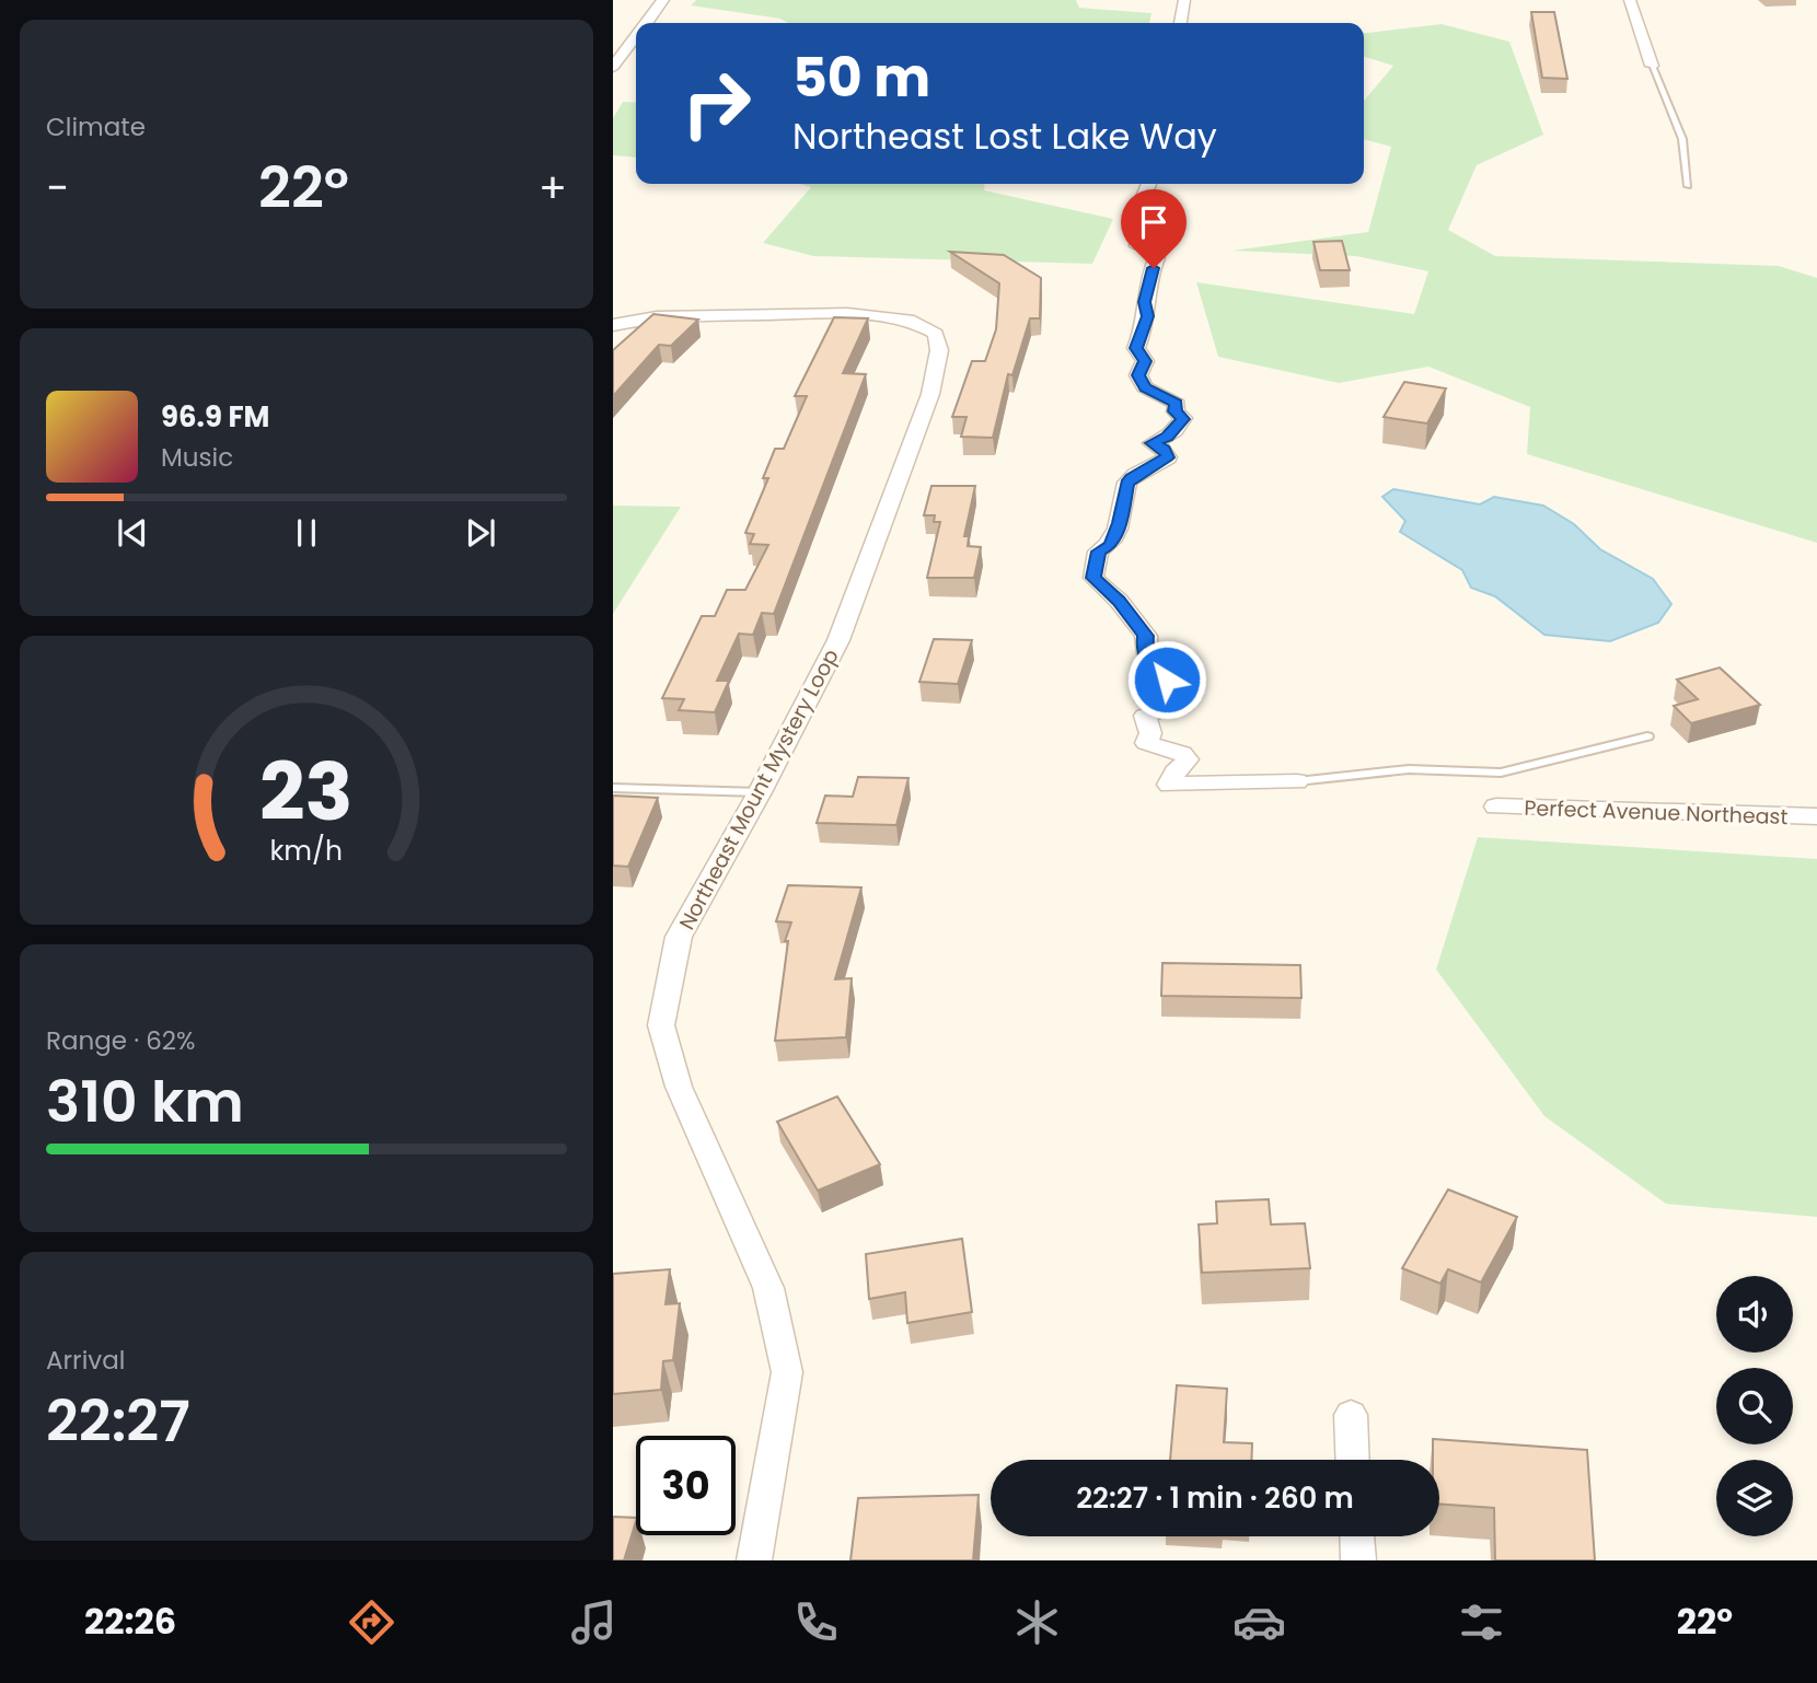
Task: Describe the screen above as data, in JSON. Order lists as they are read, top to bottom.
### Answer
{
  "streets": {
    "street": ["Northeast Mount Mystery Loop", "Perfect Avenue Northeast"]
  },
  "page": {
    "tile": [
      "Climate",
      ["Range · 62%", "310 km"],
      ["Arrival", "22:27"]
    ],
    "turn": ["50 m", "Northeast Lost Lake Way"],
    "heat": ["−", "22°", "+"],
    "song": ["96.9 FM", "Music"],
    "limit": "30",
    "trip": "22:27 · 1 min · 260 m",
    "tabs": ["22:26", "22°"],
    "gauge": ["23", "km/h"]
  }
}
